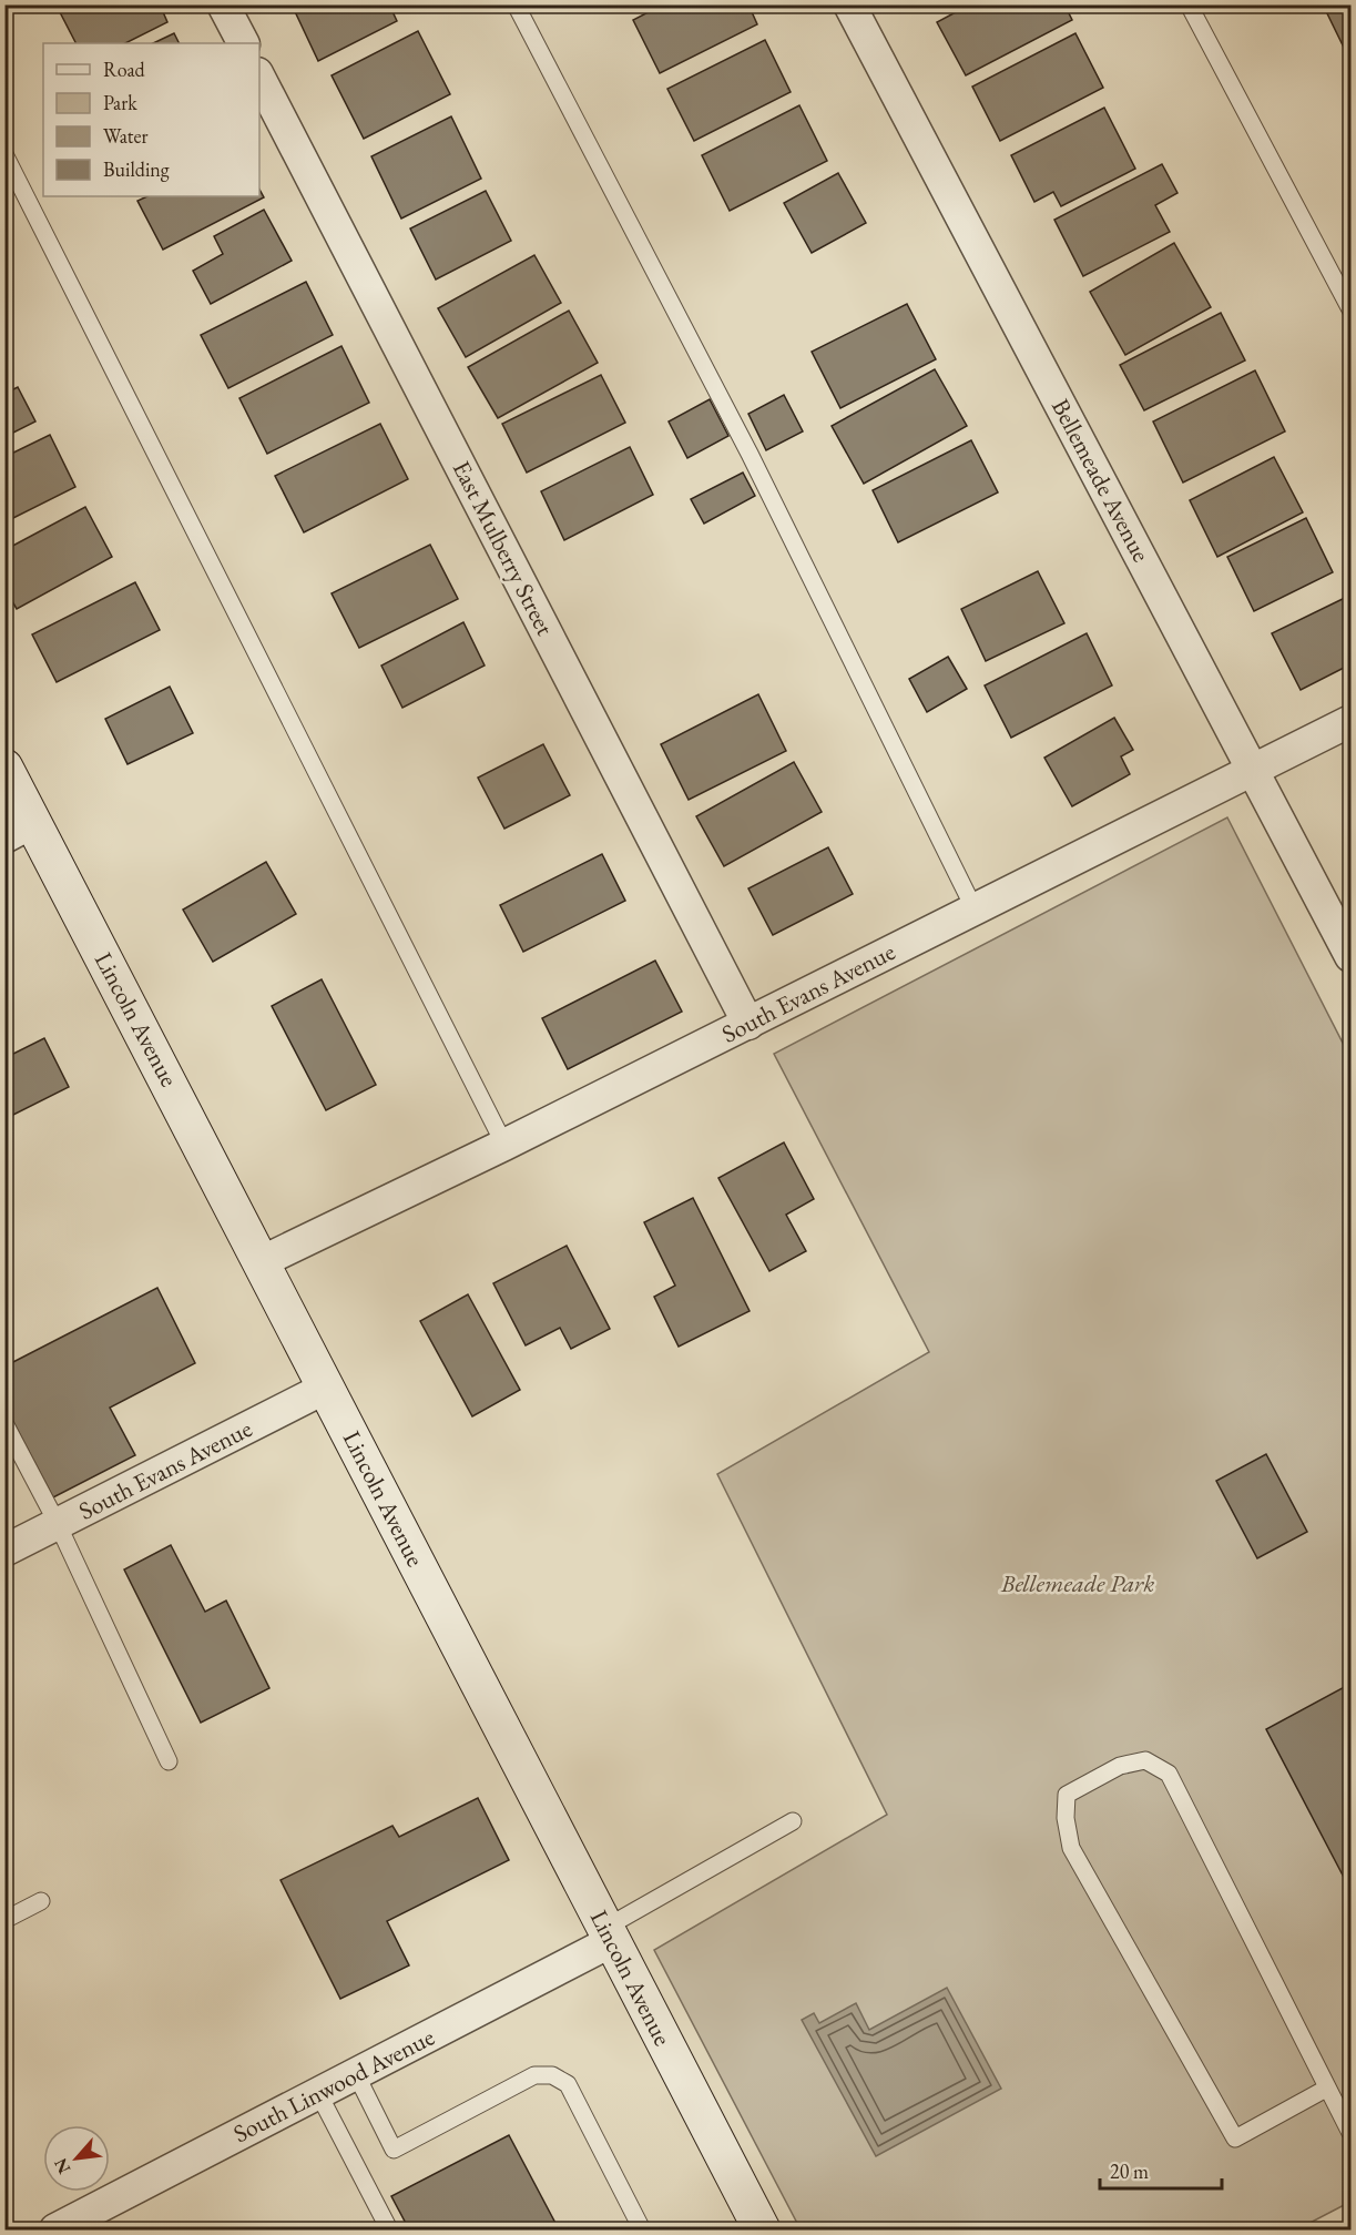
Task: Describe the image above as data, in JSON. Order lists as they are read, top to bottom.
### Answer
{
  "streets": {
    "street": [
      "Bellemeade Avenue",
      "East Mulberry Street",
      "South Evans Avenue",
      "Lincoln Avenue",
      "South Linwood Avenue"
    ]
  },
  "crossings": [
    ["Bellemeade Avenue", "South Evans Avenue"],
    ["East Mulberry Street", "South Evans Avenue"],
    ["South Evans Avenue", "Lincoln Avenue"],
    ["Lincoln Avenue", "South Linwood Avenue"]
  ],
  "parks": ["Bellemeade Park"],
  "legend": [
    "Road",
    "Park",
    "Water",
    "Building"
  ],
  "scale_bar": "20 m",
  "north": "bottom left"
}
